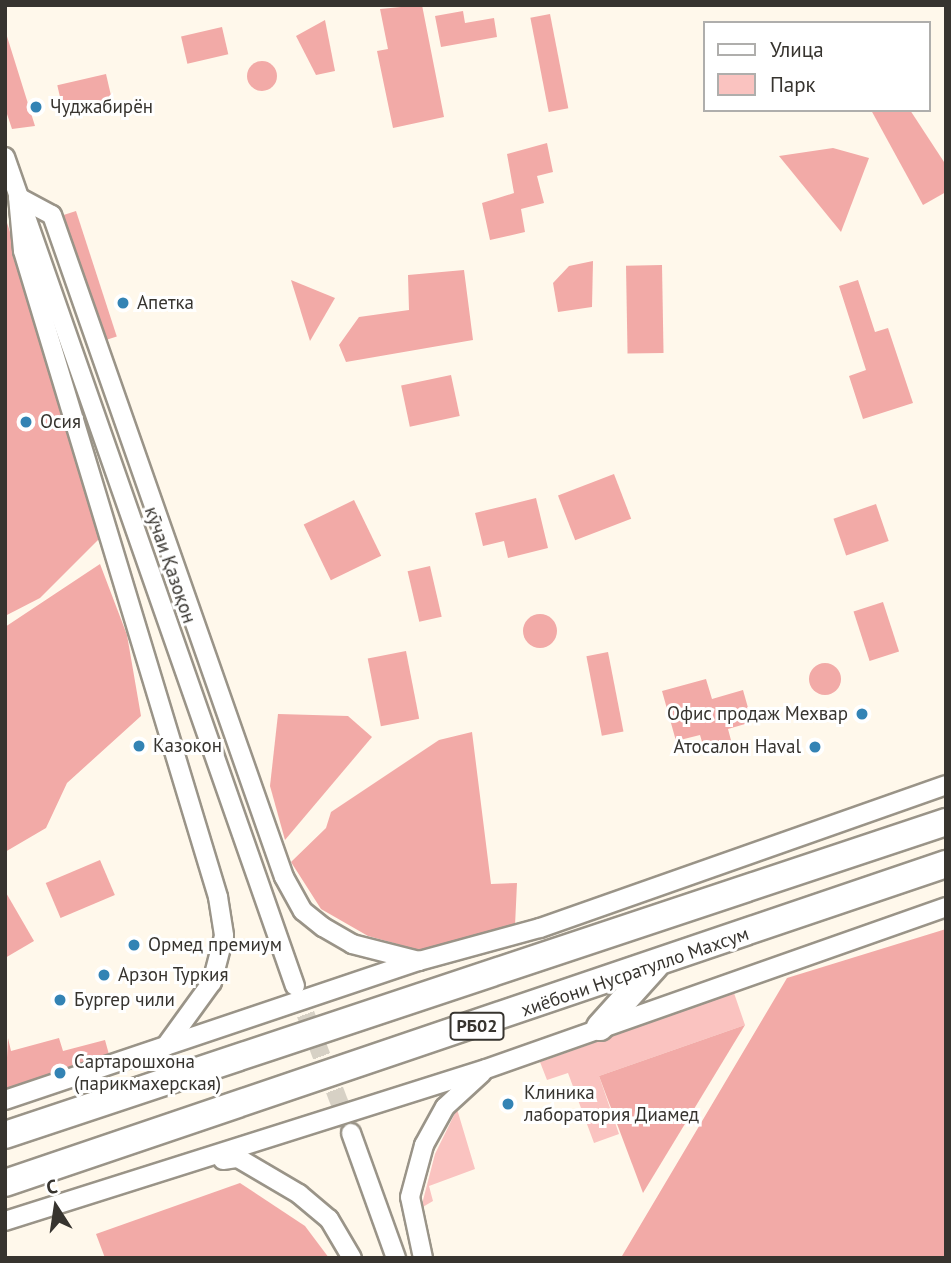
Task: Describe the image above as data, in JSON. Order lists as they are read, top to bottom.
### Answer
{
  "streets": {
    "highway": ["хиёбони Нусратулло Махсум", "РБ02"],
    "street": ["кӯчаи Қазоқон"]
  },
  "places": [
    "Чуджабирён",
    "Апетка",
    "Осия",
    "Офис продаж Мехвар",
    "Казокон",
    "Атосалон Haval",
    "Ормед премиум",
    "Арзон Туркия",
    "Бургер чили",
    "Сартарошхона (парикмахерская)",
    "Клиника лаборатория Диамед"
  ],
  "legend": ["Улица", "Парк"],
  "north": "top"
}
